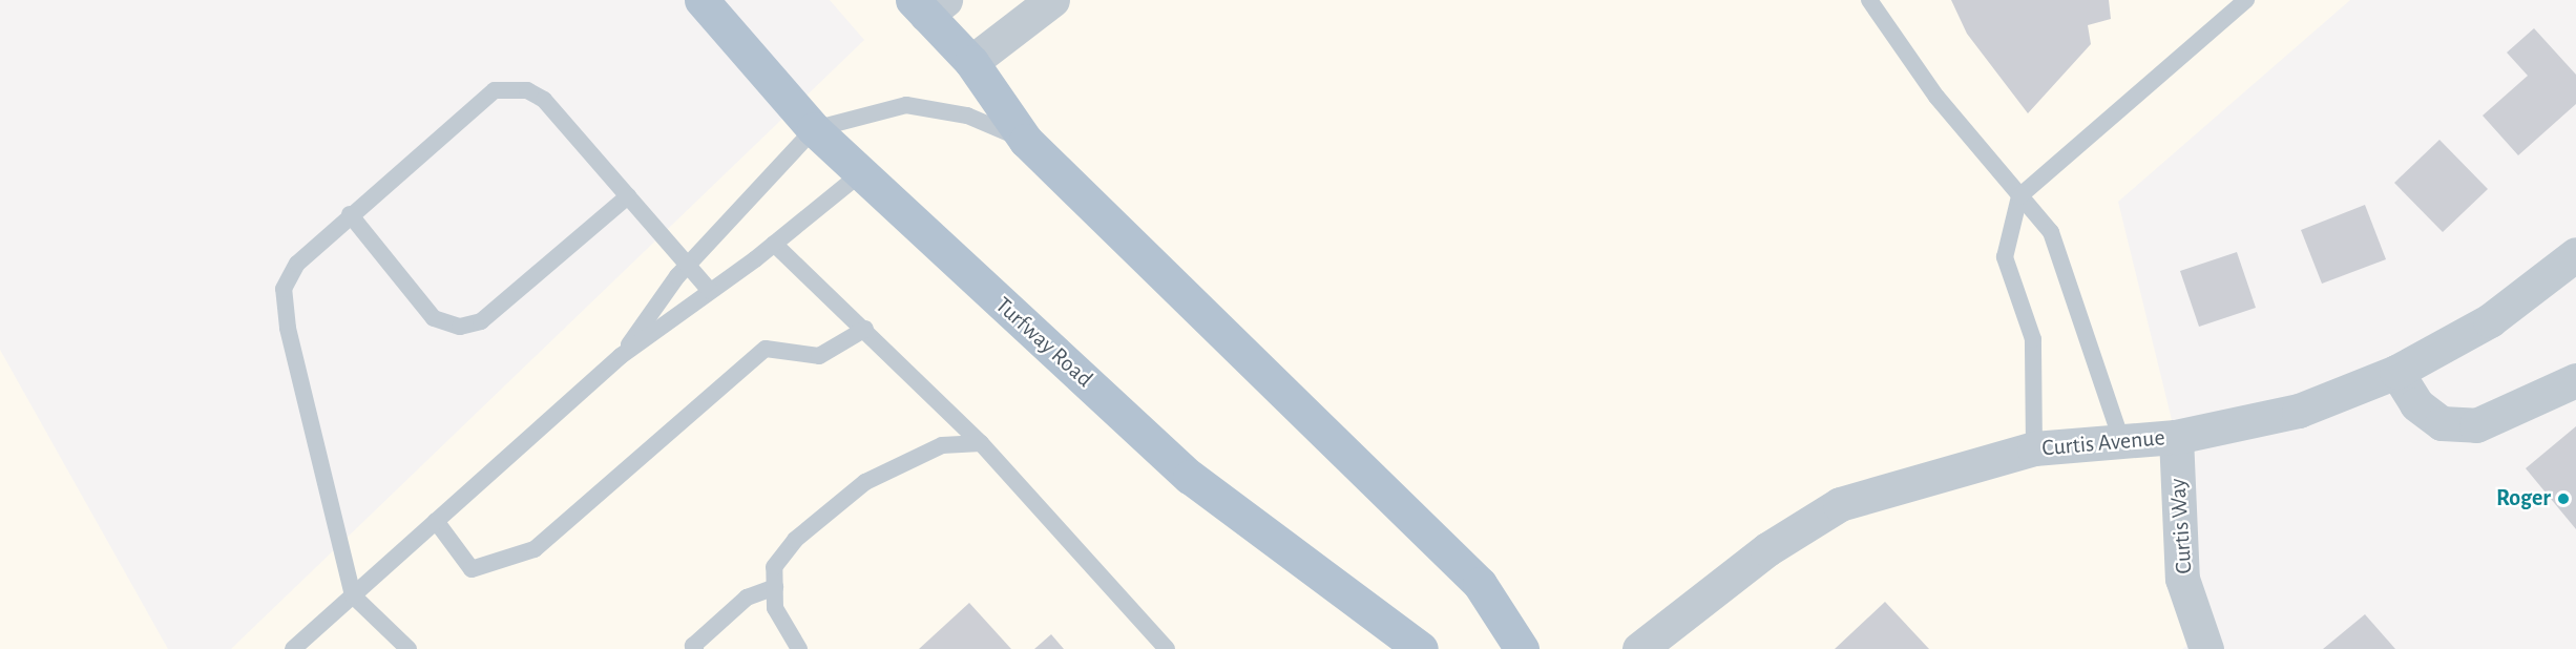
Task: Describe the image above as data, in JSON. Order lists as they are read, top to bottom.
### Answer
{
  "streets": {
    "main road": ["Turfway Road"],
    "street": ["Curtis Avenue", "Curtis Way"]
  },
  "crossings": [
    ["Curtis Avenue", "Curtis Way"]
  ],
  "places": ["Roger"]
}
